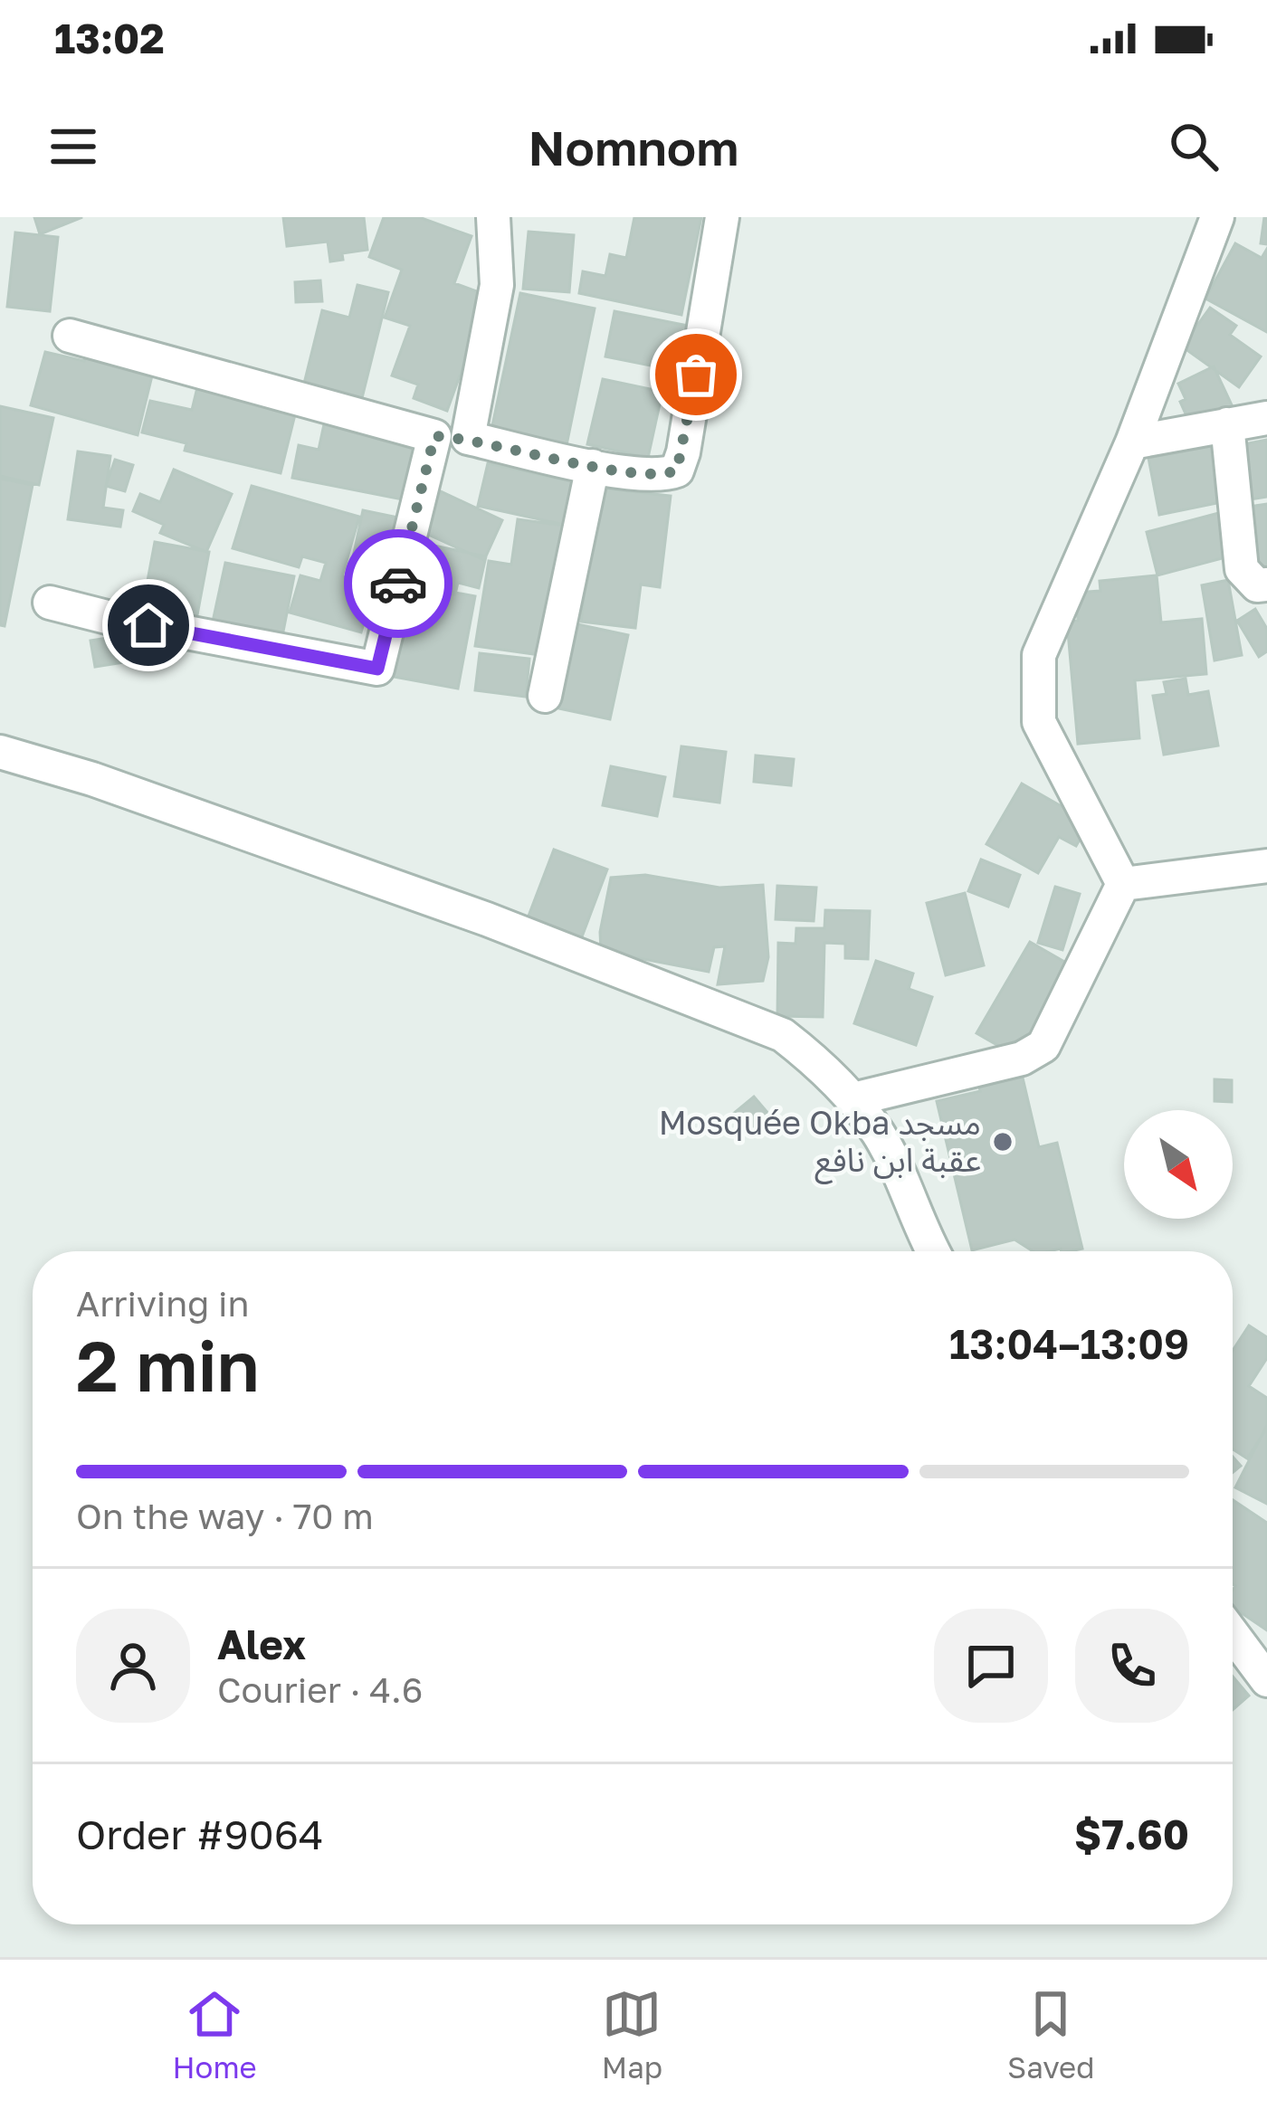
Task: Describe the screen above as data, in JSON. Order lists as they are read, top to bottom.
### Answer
{
  "places": ["Mosquée Okba مسجد عقبة ابن نافع"],
  "north": "bottom right",
  "page": {
    "status": "13:02",
    "header": "Nomnom",
    "heading": ["2 min", "Arriving in", "13:04–13:09"],
    "panel": [
      "Alex",
      "Courier · 4.6",
      "Order #9064",
      "$7.60"
    ],
    "bar": "On the way · 70 m",
    "tabs": ["Home", "Map", "Saved"]
  }
}
